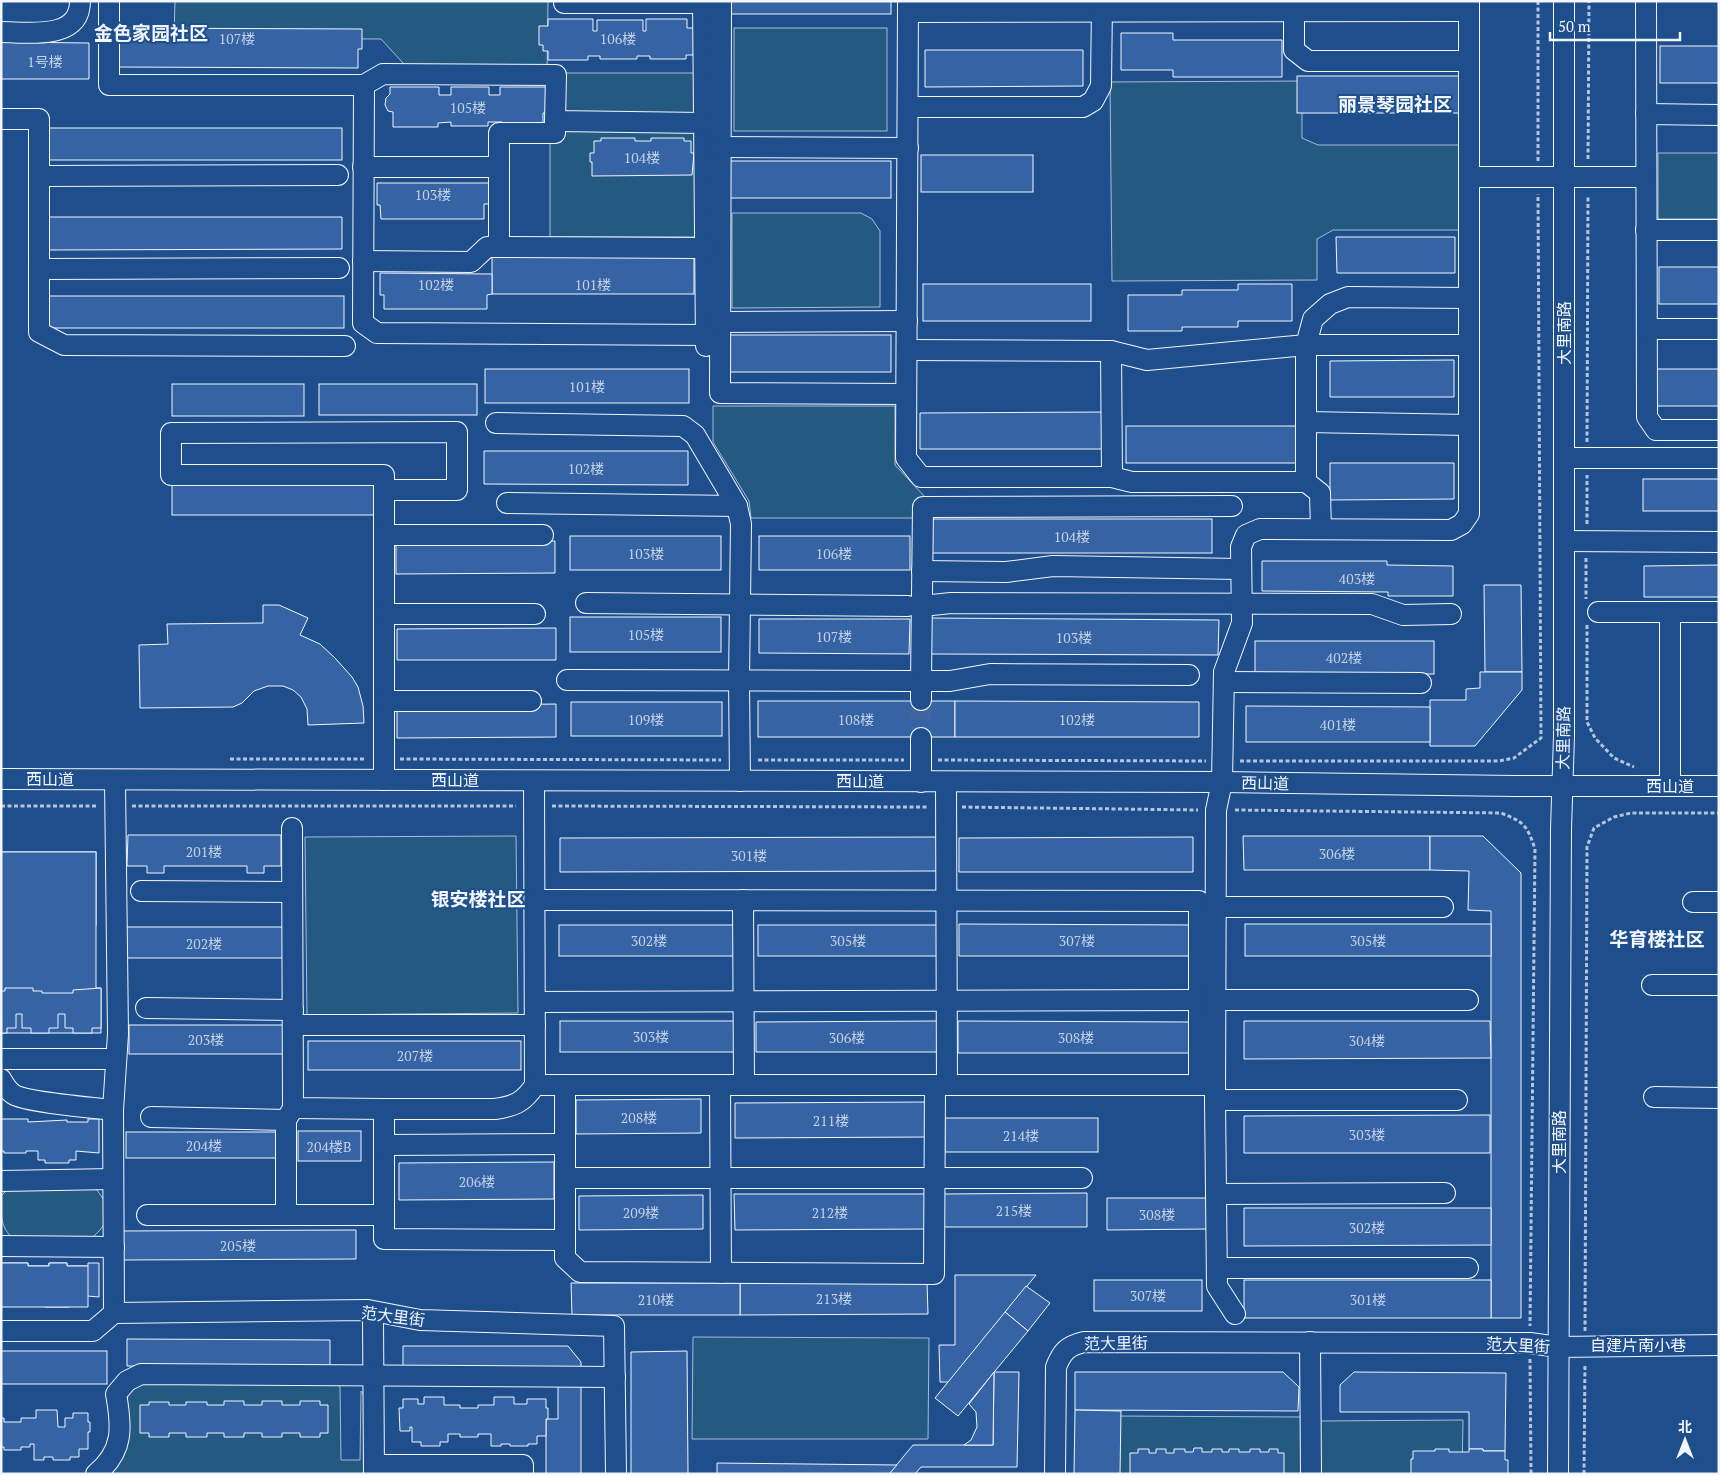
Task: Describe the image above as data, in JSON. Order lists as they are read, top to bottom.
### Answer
{
  "streets": {
    "street": [
      "大里南路",
      "西山道",
      "范大里街",
      "自建片南小巷"
    ]
  },
  "crossings": [
    ["大里南路", "西山道"],
    ["大里南路", "范大里街"],
    ["大里南路", "自建片南小巷"],
    ["范大里街", "自建片南小巷"]
  ],
  "districts": [
    "金色家园社区",
    "丽景琴园社区",
    "银安楼社区",
    "华育楼社区"
  ],
  "house_numbers": [
    "107楼",
    "106楼",
    "1号楼",
    "105楼",
    "104楼",
    "103楼",
    "102楼",
    "101楼",
    "101楼",
    "102楼",
    "104楼",
    "103楼",
    "106楼",
    "403楼",
    "105楼",
    "107楼",
    "103楼",
    "402楼",
    "109楼",
    "108楼",
    "102楼",
    "401楼",
    "201楼",
    "306楼",
    "301楼",
    "302楼",
    "305楼",
    "307楼",
    "305楼",
    "202楼",
    "303楼",
    "306楼",
    "308楼",
    "203楼",
    "304楼",
    "207楼",
    "208楼",
    "211楼",
    "303楼",
    "214楼",
    "204楼",
    "204楼B",
    "206楼",
    "215楼",
    "209楼",
    "212楼",
    "308楼",
    "302楼",
    "205楼",
    "307楼",
    "213楼",
    "210楼",
    "301楼"
  ],
  "scale_bar": "50 m",
  "north": "top"
}
